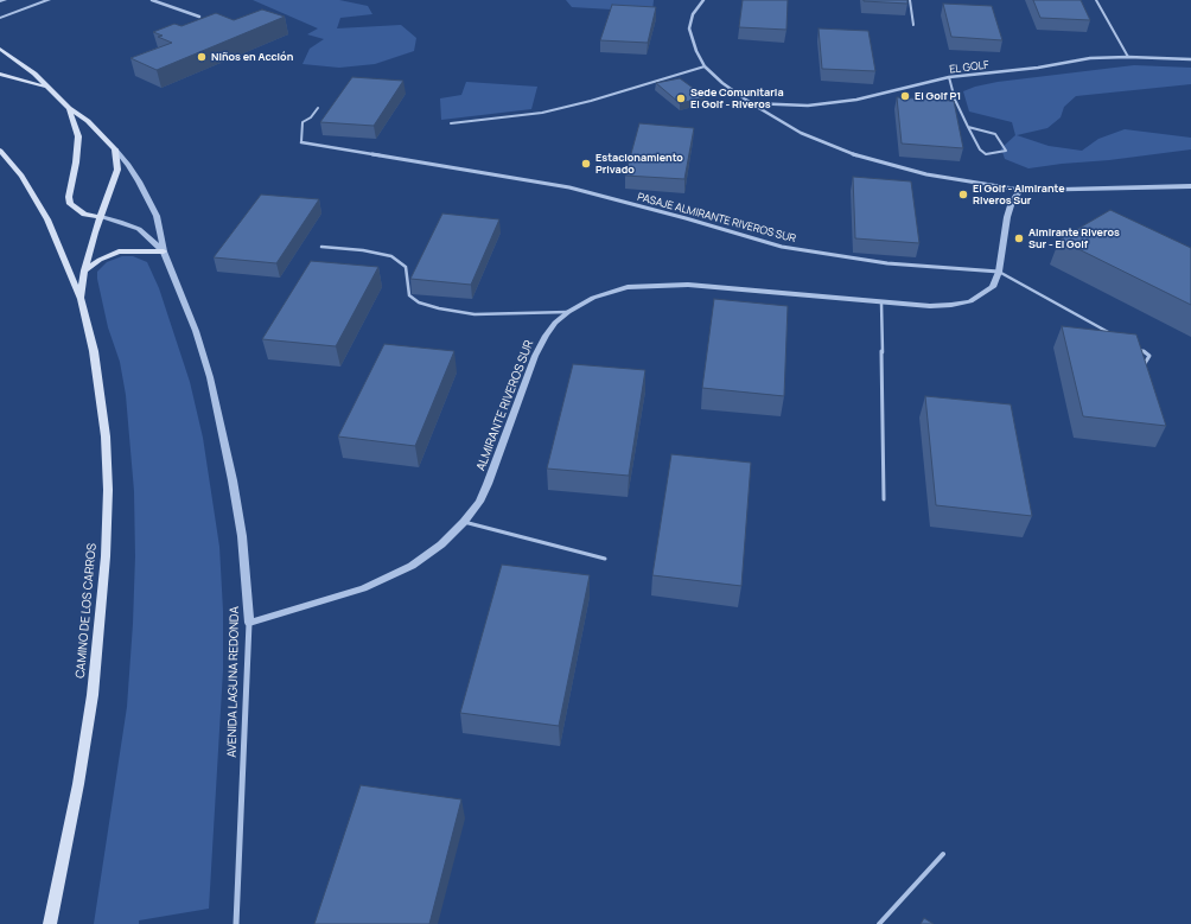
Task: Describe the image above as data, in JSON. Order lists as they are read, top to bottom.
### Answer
{
  "streets": {
    "main road": ["CAMINO DE LOS CARROS", "AVENIDA LAGUNA REDONDA"],
    "street": ["EL GOLF", "PASAJE ALMIRANTE RIVEROS SUR", "ALMIRANTE RIVEROS SUR"]
  },
  "crossings": [
    ["PASAJE ALMIRANTE RIVEROS SUR", "ALMIRANTE RIVEROS SUR"],
    ["ALMIRANTE RIVEROS SUR", "AVENIDA LAGUNA REDONDA"]
  ],
  "places": [
    "Niños en Acción",
    "El Golf P1",
    "Sede Comunitaria El Golf - Riveros",
    "Estacionamiento Privado",
    "El Golf - Almirante Riveros Sur",
    "Almirante Riveros Sur - El Golf"
  ]
}
